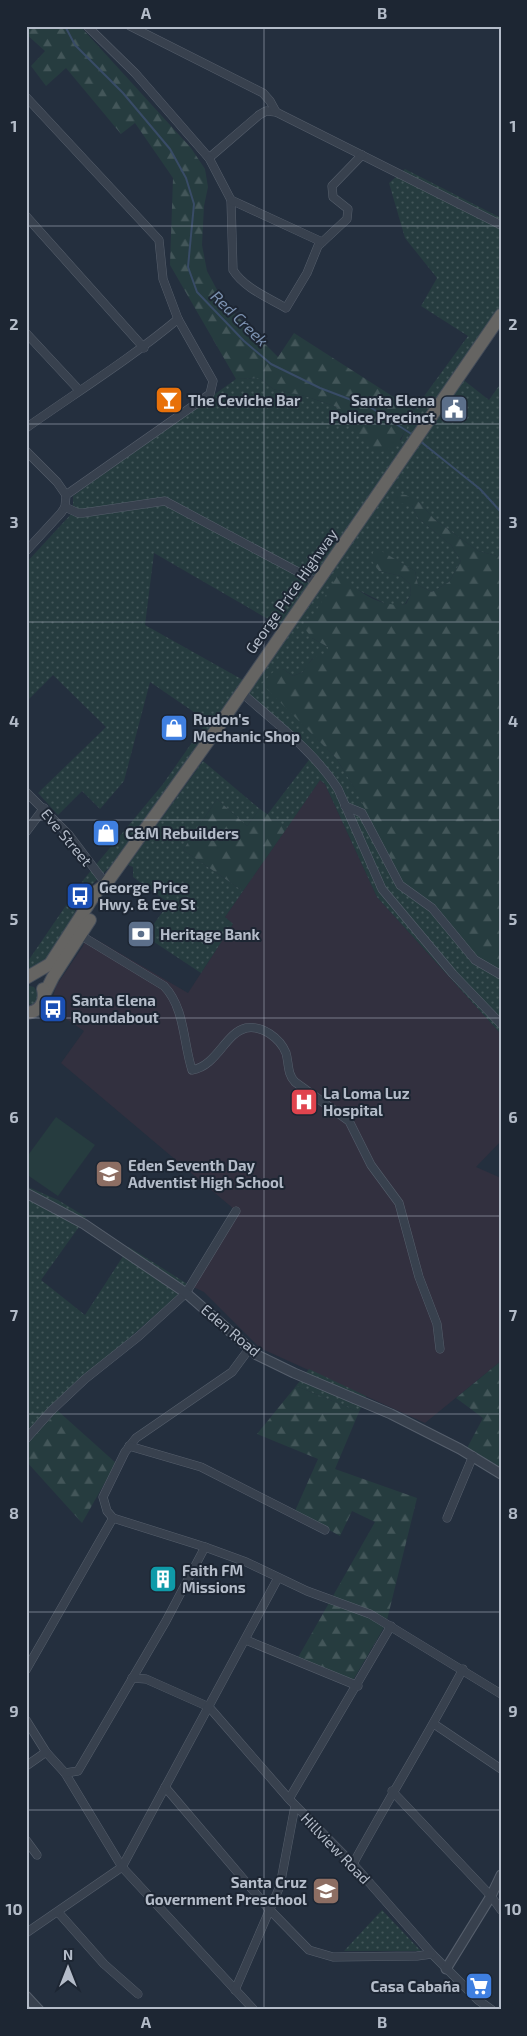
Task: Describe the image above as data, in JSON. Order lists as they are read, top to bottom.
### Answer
{
  "streets": {
    "highway": ["George Price Highway"],
    "street": ["Eve Street", "Eden Road", "Hillview Road"]
  },
  "crossings": [
    ["George Price Highway", "Eve Street"]
  ],
  "water": ["Red Creek"],
  "places": {
    "bar": ["The Ceviche Bar"],
    "public building": ["Santa Elena Police Precinct"],
    "shop": ["Rudon's Mechanic Shop", "C&M Rebuilders"],
    "bus stop": ["George Price Hwy. & Eve St", "Santa Elena Roundabout"],
    "bank": ["Heritage Bank"],
    "hospital": ["La Loma Luz Hospital"],
    "school or university": ["Eden Seventh Day Adventist High School", "Santa Cruz Government Preschool"],
    "building": ["Faith FM Missions"],
    "supermarket": ["Casa Cabaña"]
  },
  "north": "top",
  "grid": {
    "columns": ["A", "B"],
    "rows": [
      "1",
      "2",
      "3",
      "4",
      "5",
      "6",
      "7",
      "8",
      "9",
      "10"
    ]
  }
}
